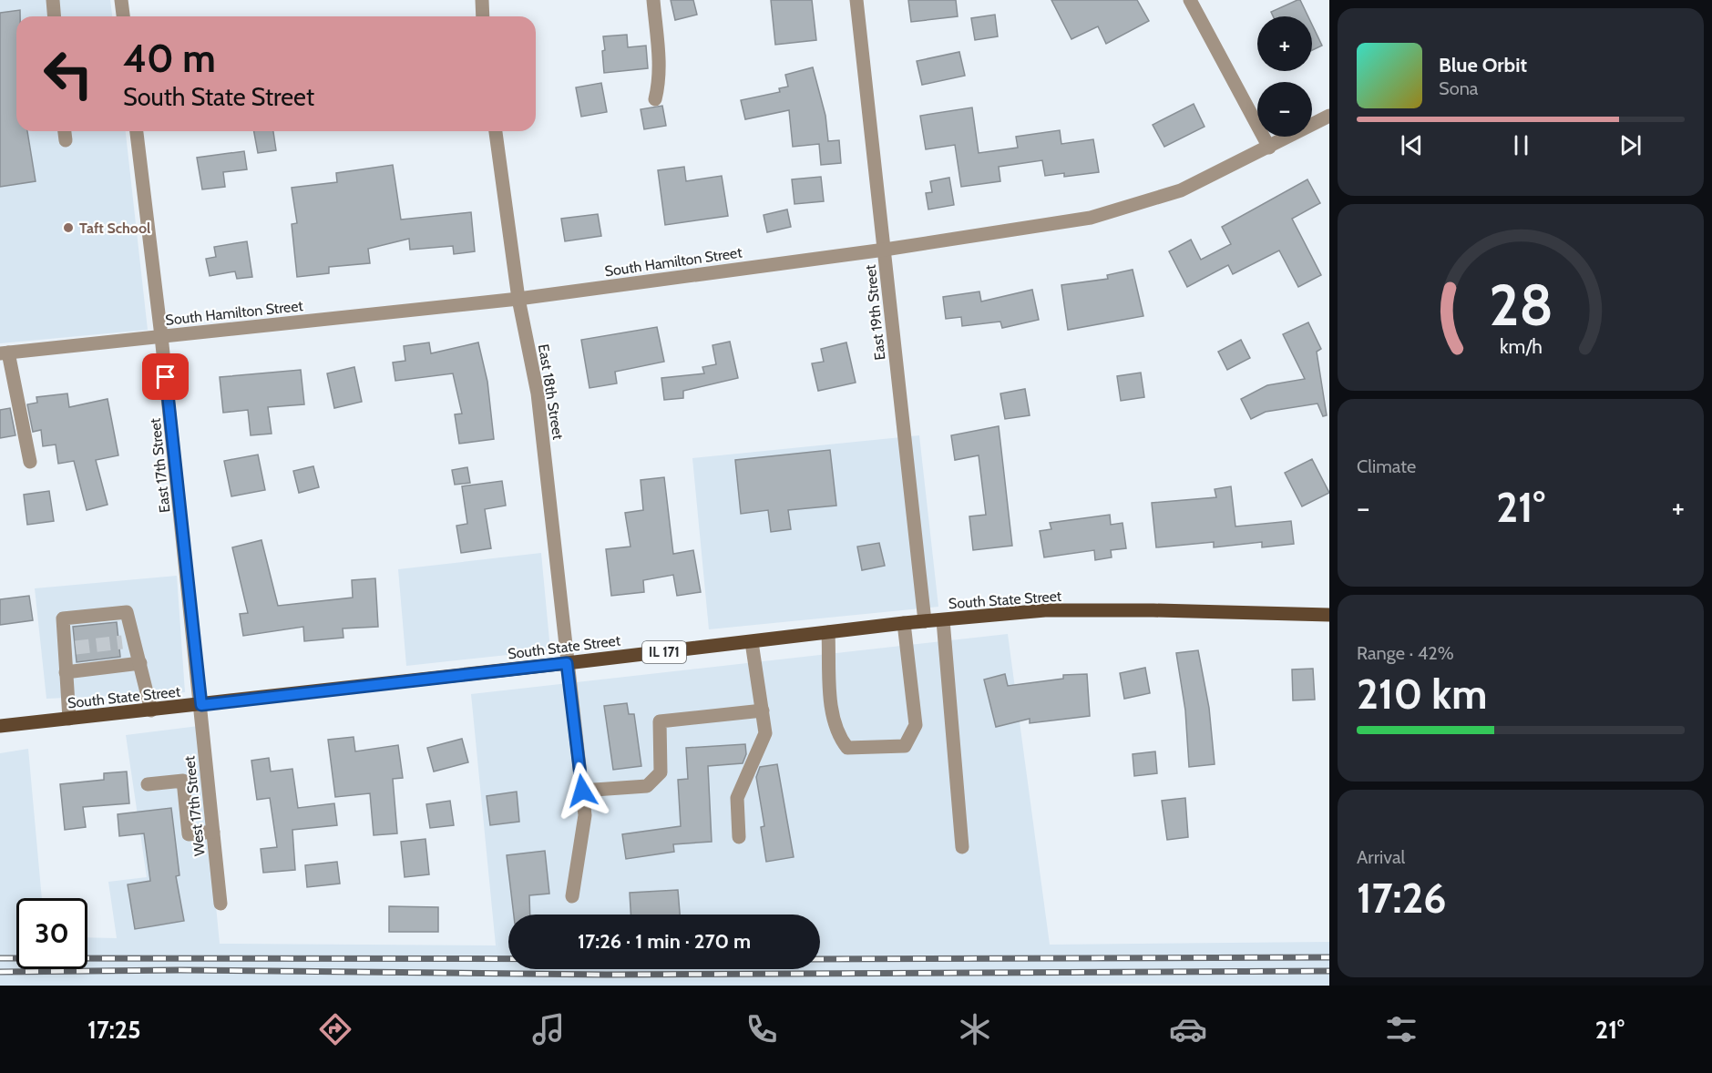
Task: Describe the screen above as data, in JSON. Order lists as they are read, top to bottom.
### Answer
{
  "streets": {
    "main road": ["South State Street", "IL 171"],
    "street": [
      "South Hamilton Street",
      "East 19th Street",
      "East 18th Street",
      "East 17th Street",
      "West 17th Street"
    ]
  },
  "crossings": [
    ["South Hamilton Street", "East 19th Street"],
    ["South Hamilton Street", "East 18th Street"],
    ["South Hamilton Street", "East 17th Street"],
    ["East 19th Street", "South State Street"],
    ["East 18th Street", "South State Street"],
    ["East 17th Street", "South State Street"],
    ["East 17th Street", "West 17th Street"],
    ["South State Street", "West 17th Street"]
  ],
  "places": ["Taft School"],
  "page": {
    "map_buttons": ["+", "−"],
    "turn": ["40 m", "South State Street"],
    "song": ["Blue Orbit", "Sona"],
    "tile": [
      "Climate",
      ["Range · 42%", "210 km"],
      ["Arrival", "17:26"]
    ],
    "heat": ["−", "21°", "+"],
    "limit": "30",
    "trip": "17:26 · 1 min · 270 m",
    "tabs": ["17:25", "21°"],
    "gauge": ["28", "km/h"]
  }
}
